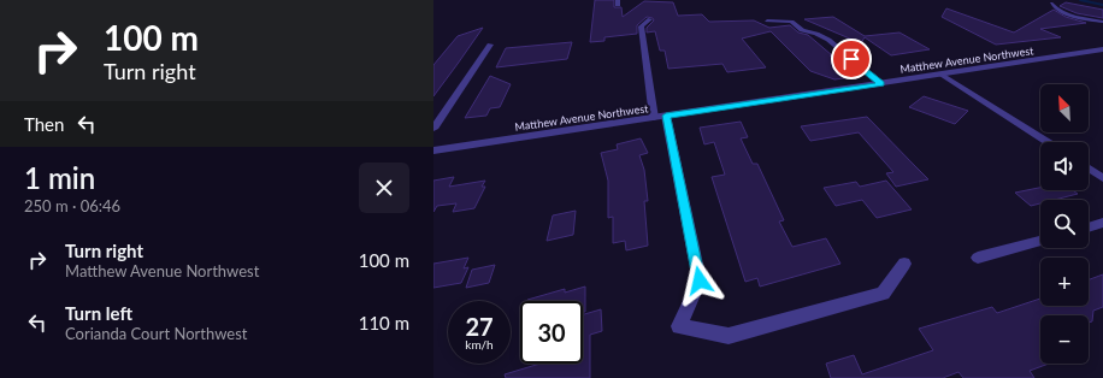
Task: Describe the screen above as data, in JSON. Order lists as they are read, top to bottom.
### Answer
{
  "streets": {
    "street": ["Matthew Avenue Northwest"]
  },
  "north": "top left",
  "page": {
    "turn": ["100 m", "Turn right"],
    "map_buttons": ["+", "−"],
    "then": "Then",
    "heading": ["1 min", "250 m · 06:46"],
    "list": [
      {
        "name": "Turn right",
        "note": "Matthew Avenue Northwest",
        "value": "100 m"
      },
      {
        "name": "Turn left",
        "note": "Corianda Court Northwest",
        "value": "110 m"
      }
    ],
    "speed": "27 km/h",
    "limit": "30"
  }
}
